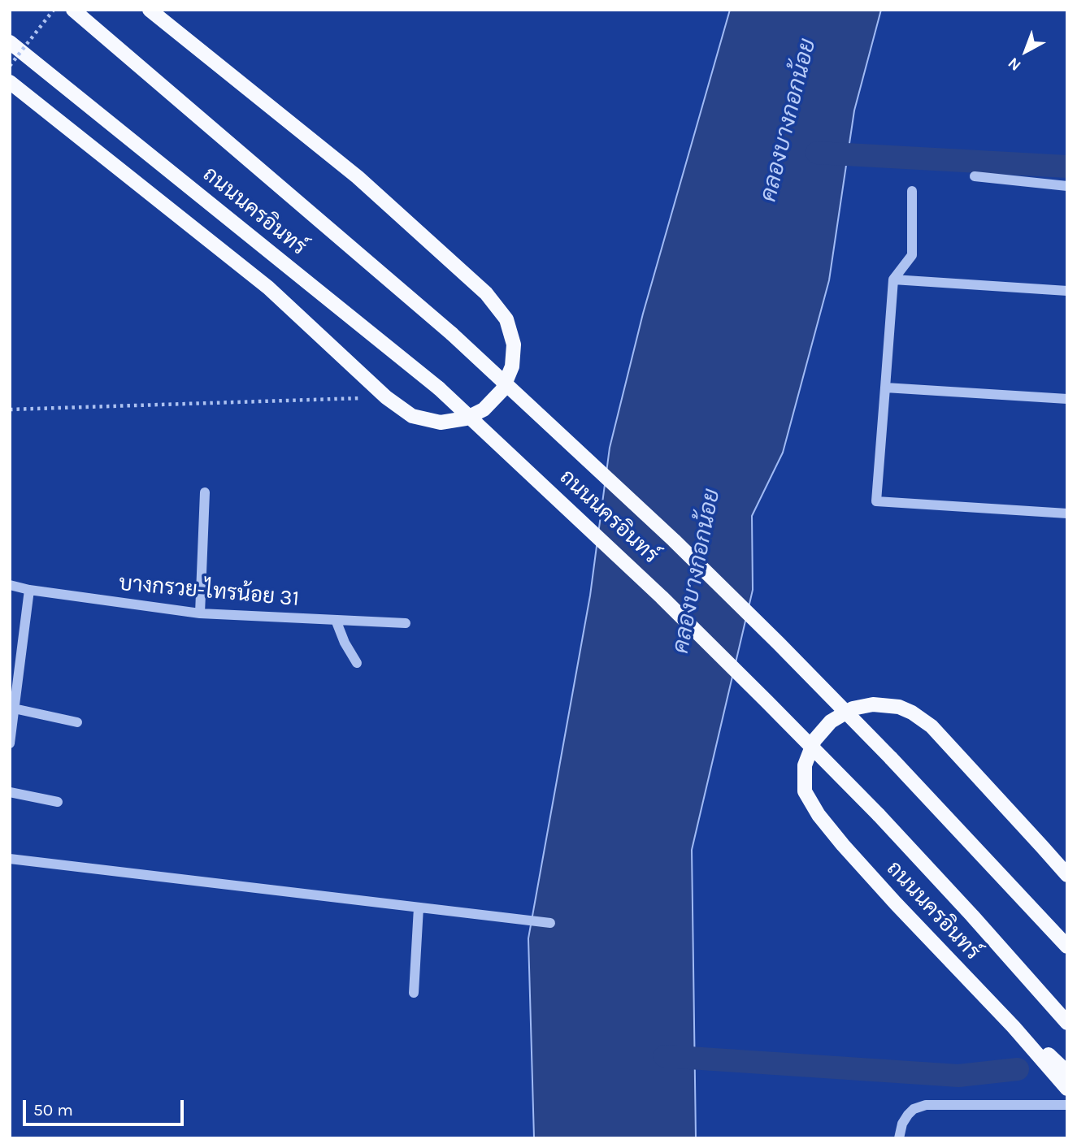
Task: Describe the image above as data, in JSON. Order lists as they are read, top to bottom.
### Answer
{
  "streets": {
    "main road": ["ถนนนครอินทร์"],
    "street": ["บางกรวย-ไทรน้อย 31"]
  },
  "water": ["คลองบางกอกน้อย"],
  "scale_bar": "50 m",
  "north": "bottom left"
}
